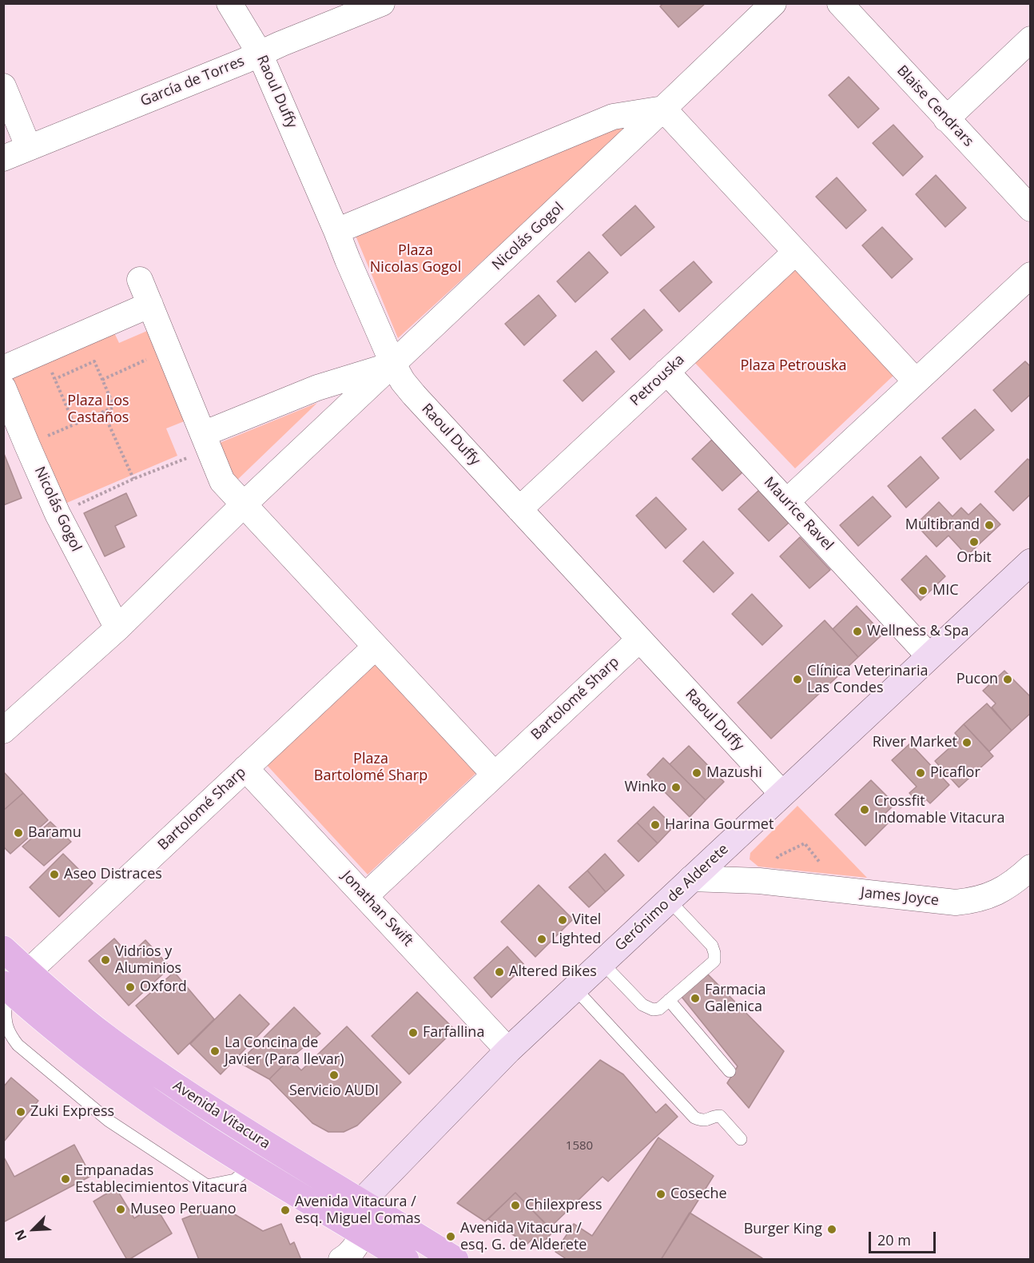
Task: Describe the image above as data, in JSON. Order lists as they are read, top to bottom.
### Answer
{
  "streets": {
    "main road": ["Gerónimo de Alderete", "Avenida Vitacura"],
    "street": [
      "García de Torres",
      "Raoul Duffy",
      "Blaise Cendrars",
      "Nicolás Gogol",
      "Petrouska",
      "Maurice Ravel",
      "Bartolomé Sharp",
      "James Joyce",
      "Jonathan Swift"
    ]
  },
  "crossings": [
    ["García de Torres", "Raoul Duffy"],
    ["Raoul Duffy", "Nicolás Gogol"],
    ["Raoul Duffy", "Petrouska"],
    ["Raoul Duffy", "Bartolomé Sharp"],
    ["Raoul Duffy", "Gerónimo de Alderete"],
    ["Petrouska", "Maurice Ravel"],
    ["Maurice Ravel", "Gerónimo de Alderete"],
    ["Bartolomé Sharp", "Jonathan Swift"],
    ["Bartolomé Sharp", "Avenida Vitacura"],
    ["James Joyce", "Gerónimo de Alderete"],
    ["Gerónimo de Alderete", "Jonathan Swift"],
    ["Gerónimo de Alderete", "Avenida Vitacura"]
  ],
  "parks": [
    "Plaza Nicolas Gogol",
    "Plaza Petrouska",
    "Plaza Los Castaños",
    "Plaza Bartolomé Sharp"
  ],
  "places": [
    "Multibrand",
    "Orbit",
    "MIC",
    "Wellness & Spa",
    "Clínica Veterinaria Las Condes",
    "Pucon",
    "River Market",
    "Mazushi",
    "Picaflor",
    "Winko",
    "Crossfit Indomable Vitacura",
    "Harina Gourmet",
    "Baramu",
    "Aseo Distraces",
    "Vitel",
    "Lighted",
    "Vidrios y Aluminios",
    "Altered Bikes",
    "Oxford",
    "Farmacia Galenica",
    "Farfallina",
    "La Concina de Javier (Para llevar)",
    "Servicio AUDI",
    "Zuki Express",
    "Empanadas Establecimientos Vitacura",
    "Coseche",
    "Chilexpress",
    "Museo Peruano",
    "Avenida Vitacura / esq. Miguel Comas",
    "Burger King",
    "Avenida Vitacura / esq. G. de Alderete"
  ],
  "house_numbers": ["1580"],
  "scale_bar": "20 m",
  "north": "bottom left"
}
